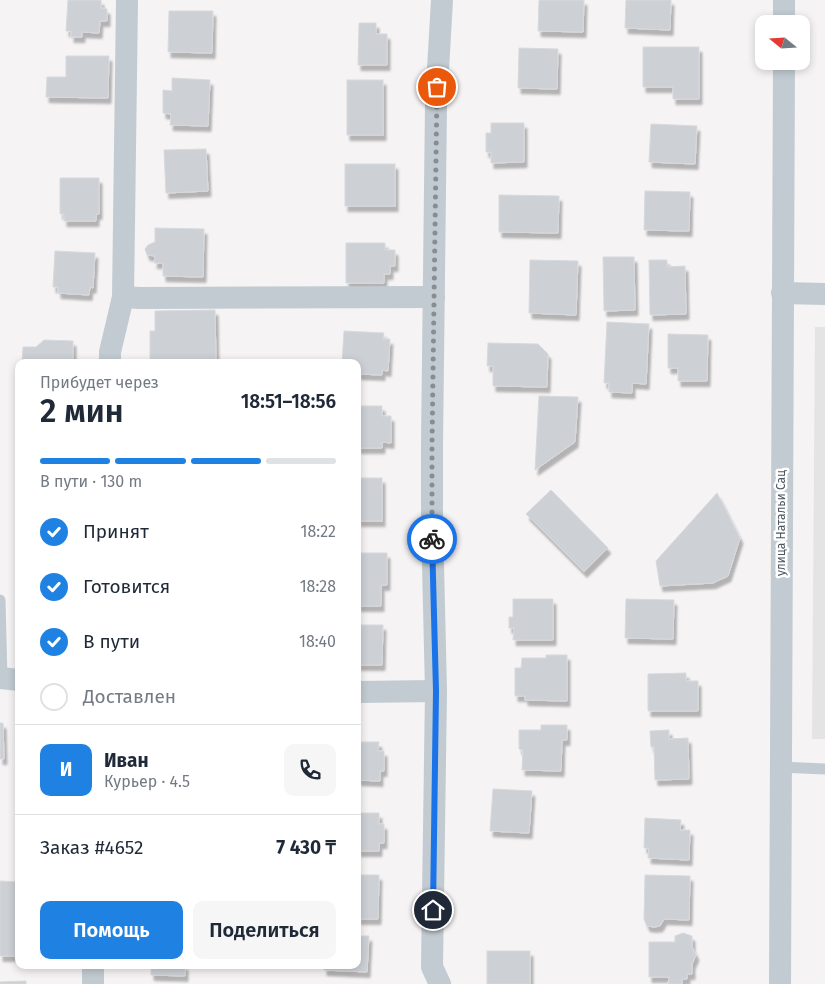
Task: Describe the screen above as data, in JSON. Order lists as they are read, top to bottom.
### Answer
{
  "streets": {
    "street": ["улица Натальи Сац"]
  },
  "north": "left",
  "page": {
    "heading": ["2 мин", "Прибудет через", "18:51–18:56"],
    "panel": [
      "Иван",
      "Курьер · 4.5",
      "Заказ #4652",
      "7 430 ₸"
    ],
    "bar": "В пути · 130 m",
    "list": [
      ["Принят", "18:22"],
      ["Готовится", "18:28"],
      ["В пути", "18:40"],
      "Доставлен"
    ],
    "round": "И",
    "buttons": ["Помощь", "Поделиться"]
  }
}
